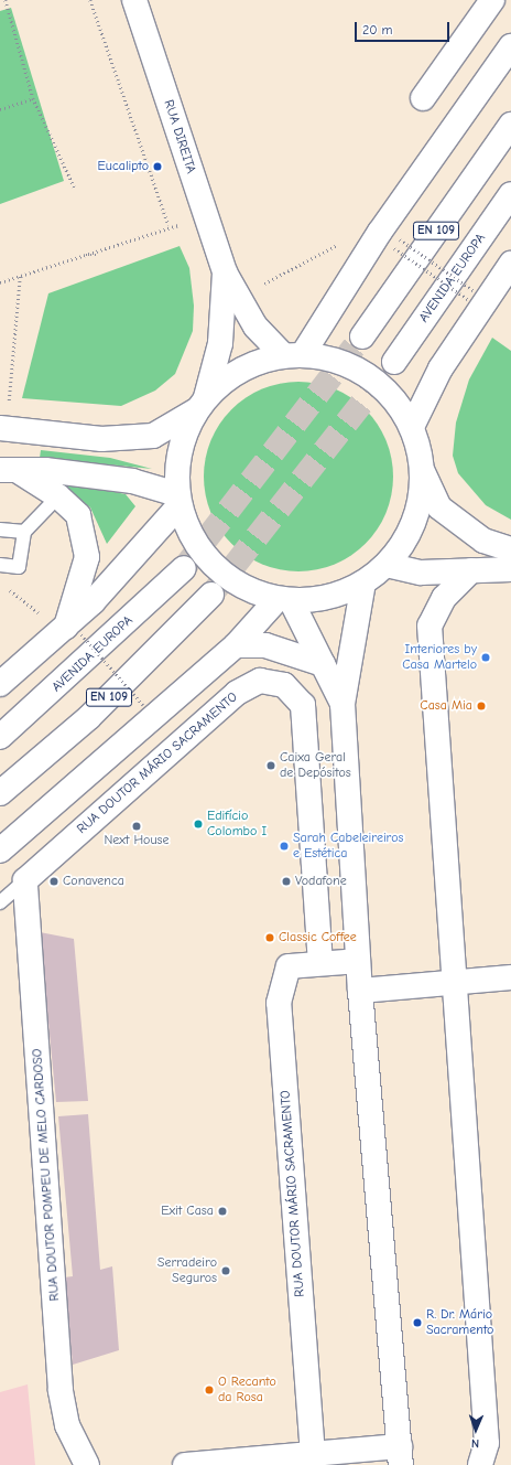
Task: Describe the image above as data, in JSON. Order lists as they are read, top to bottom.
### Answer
{
  "streets": {
    "street": [
      "RUA DIREITA",
      "EN 109",
      "AVENIDA EUROPA",
      "RUA DOUTOR MÁRIO SACRAMENTO",
      "RUA DOUTOR POMPEU DE MELO CARDOSO"
    ]
  },
  "crossings": [
    ["RUA DOUTOR MÁRIO SACRAMENTO", "RUA DOUTOR POMPEU DE MELO CARDOSO"]
  ],
  "places": [
    "Eucalipto",
    "Interiores by Casa Martelo",
    "Casa Mia",
    "Caixa Geral de Depósitos",
    "Edifício Colombo I",
    "Next House",
    "Sarah Cabeleireiros e Estética",
    "Conavenca",
    "Vodafone",
    "Classic Coffee",
    "Exit Casa",
    "Serradeiro Seguros",
    "R. Dr. Mário Sacramento",
    "O Recanto da Rosa"
  ],
  "scale_bar": "20 m",
  "north": "bottom"
}
